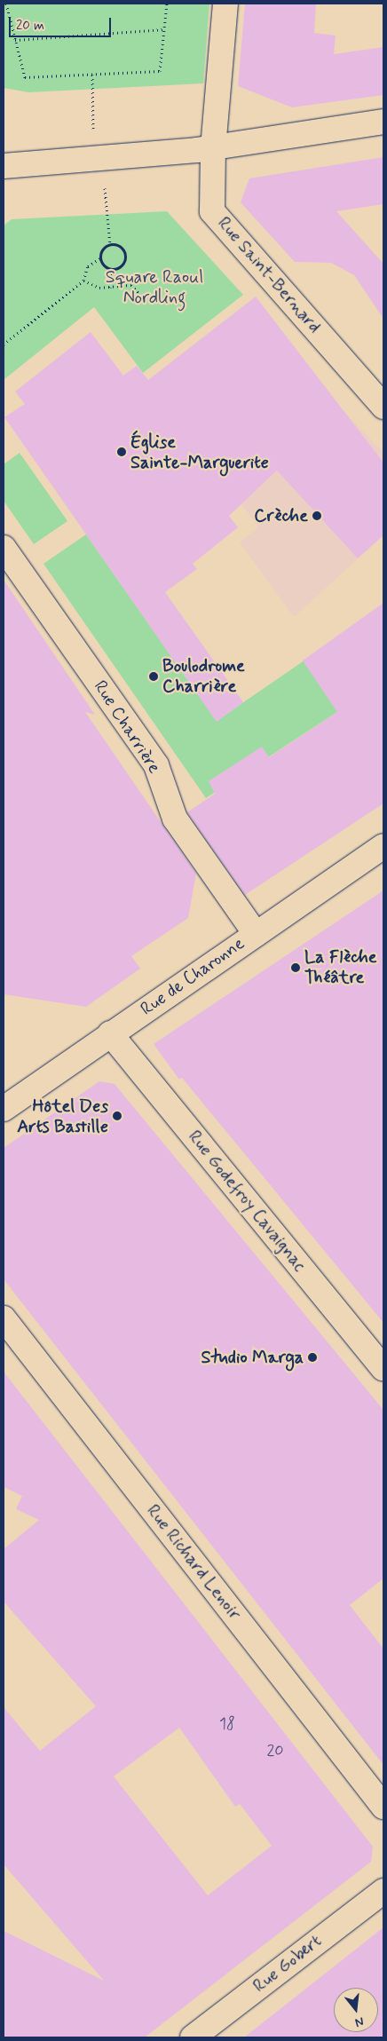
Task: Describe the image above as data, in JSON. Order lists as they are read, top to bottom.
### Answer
{
  "streets": {
    "street": [
      "Rue Saint-Bernard",
      "Rue Charrière",
      "Rue de Charonne",
      "Rue Godefroy Cavaignac",
      "Rue Richard Lenoir",
      "Rue Gobert"
    ]
  },
  "crossings": [
    ["Rue Charrière", "Rue de Charonne"],
    ["Rue de Charonne", "Rue Godefroy Cavaignac"]
  ],
  "parks": ["Square Raoul Nordling"],
  "places": [
    "Église Sainte-Marguerite",
    "Crèche",
    "Boulodrome Charrière",
    "La Flèche Théâtre",
    "Hôtel Des Arts Bastille",
    "Studio Marga"
  ],
  "house_numbers": ["18", "20"],
  "scale_bar": "20 m",
  "north": "bottom"
}
